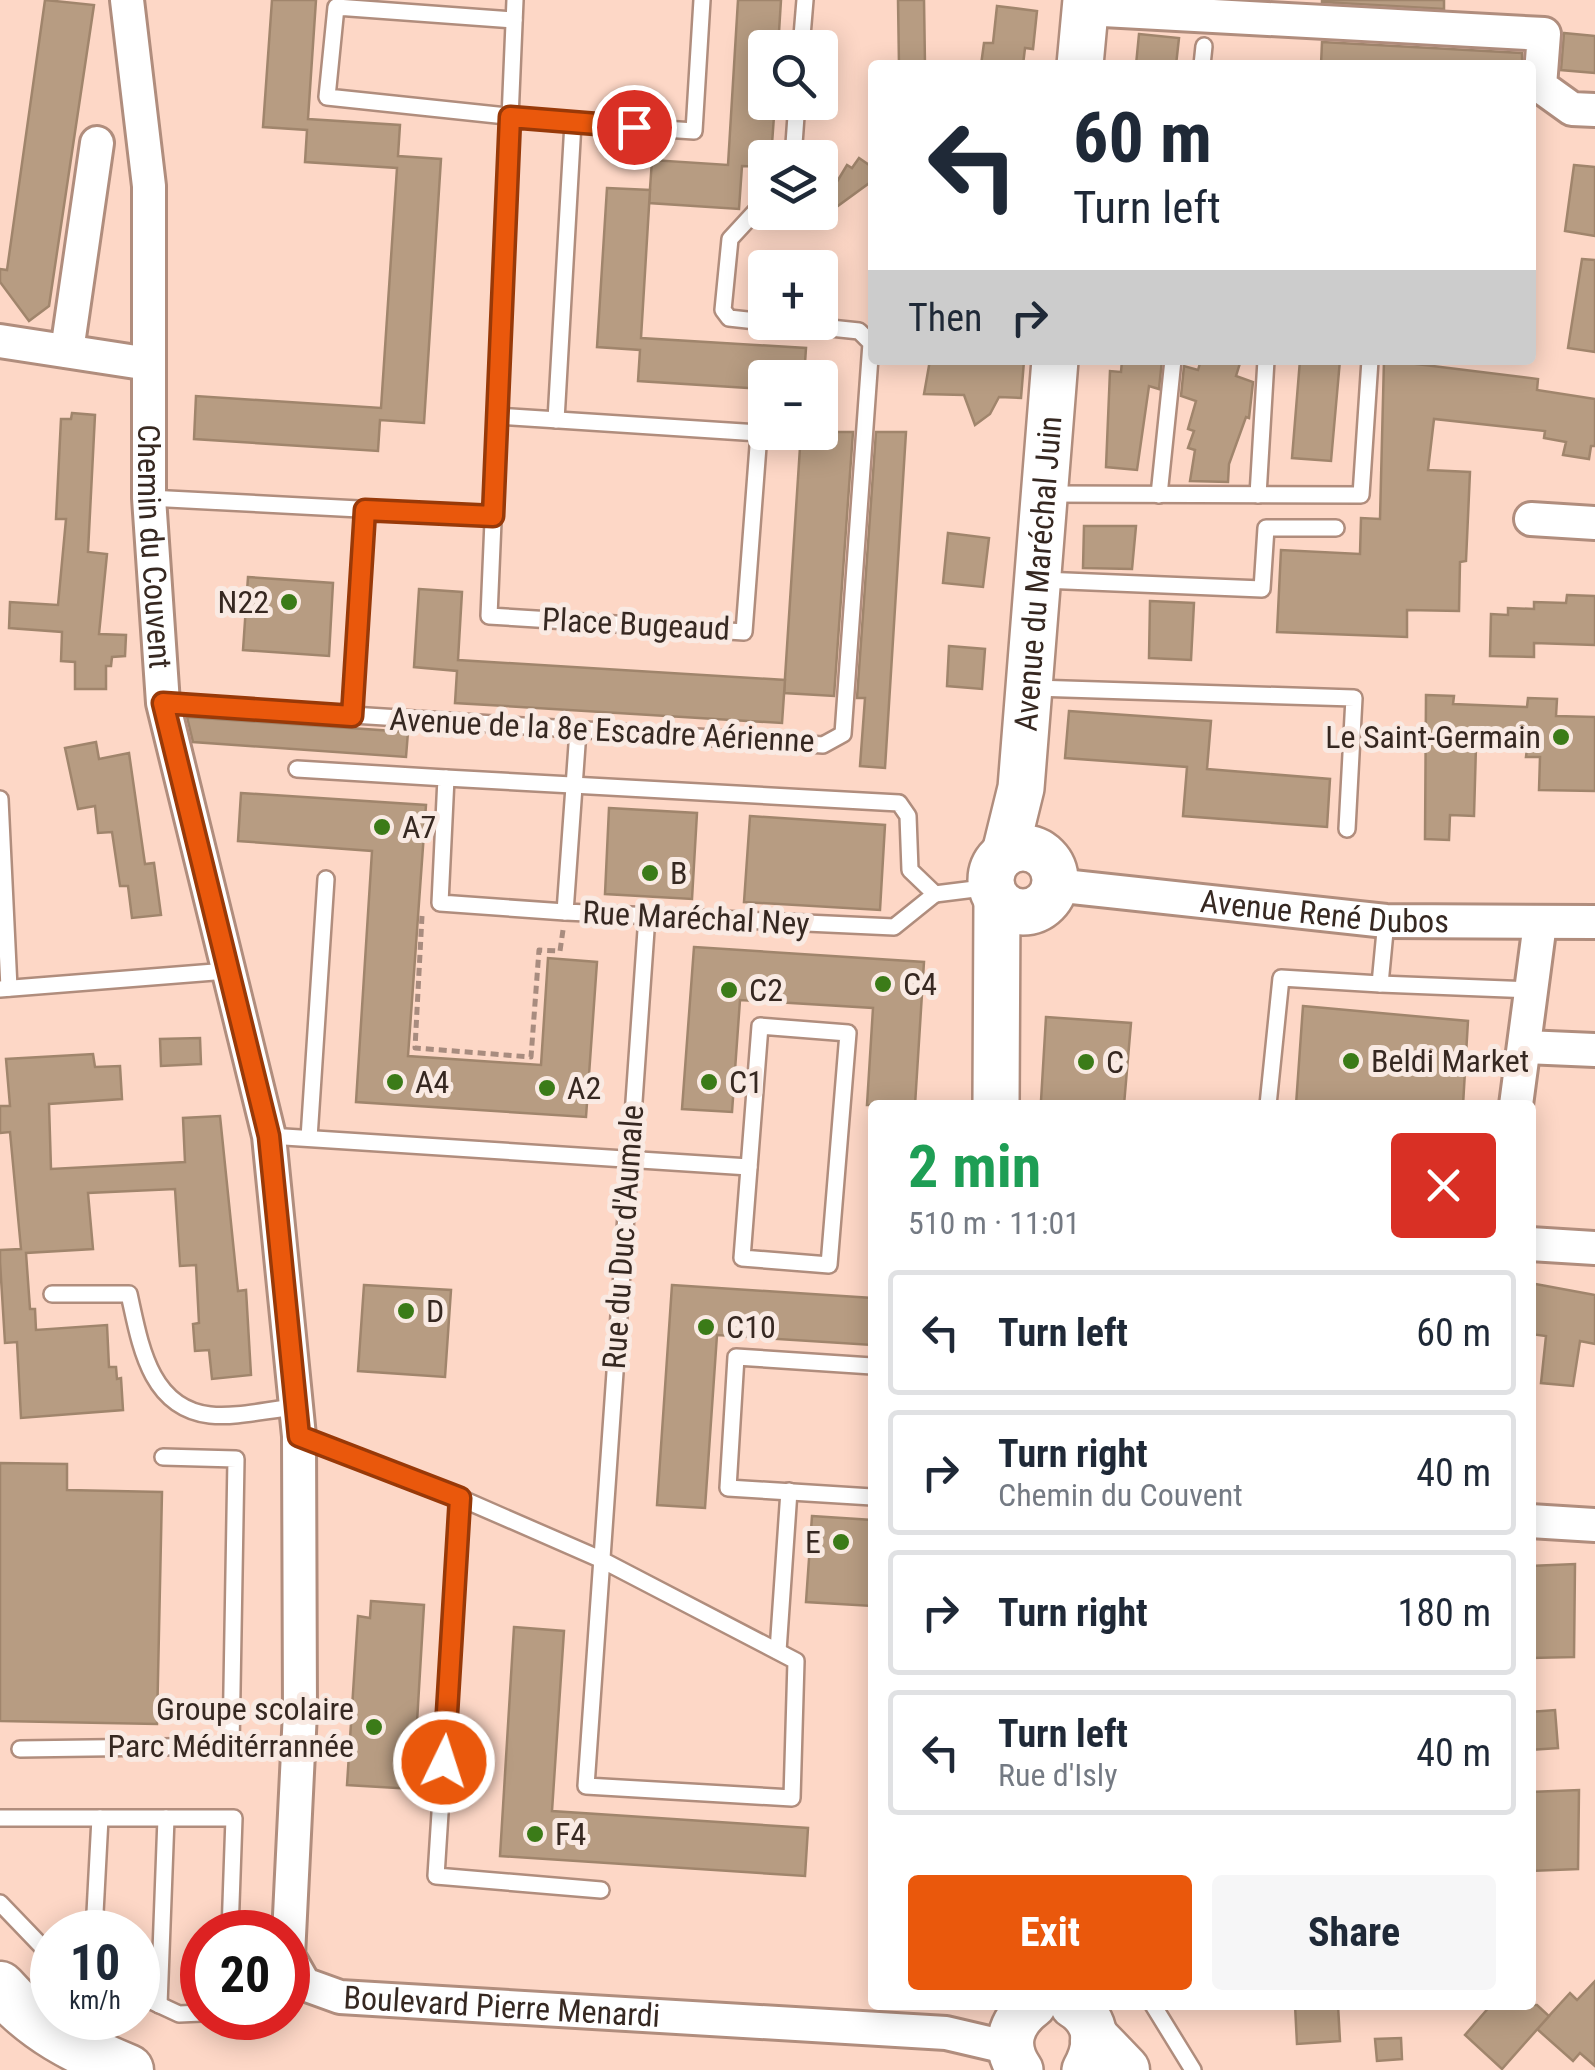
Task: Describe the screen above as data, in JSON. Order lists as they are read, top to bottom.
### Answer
{
  "streets": {
    "main road": ["Avenue du Maréchal Juin"],
    "street": ["Chemin du Couvent", "Avenue René Dubos", "Boulevard Pierre Menardi"],
    "lane": [
      "Place Bugeaud",
      "Avenue de la 8e Escadre Aérienne",
      "Rue Maréchal Ney",
      "Rue du Duc d'Aumale"
    ]
  },
  "crossings": [
    ["Chemin du Couvent", "Avenue de la 8e Escadre Aérienne"],
    ["Chemin du Couvent", "Boulevard Pierre Menardi"],
    ["Avenue du Maréchal Juin", "Avenue René Dubos"],
    ["Avenue de la 8e Escadre Aérienne", "Rue Maréchal Ney"],
    ["Rue Maréchal Ney", "Rue du Duc d'Aumale"]
  ],
  "places": [
    "N22",
    "Le Saint-Germain",
    "A7",
    "B",
    "C4",
    "C2",
    "Beldi Market",
    "C",
    "A4",
    "C1",
    "A2",
    "D",
    "C10",
    "E",
    "Groupe scolaire Parc Méditérrannée",
    "F4"
  ],
  "page": {
    "map_buttons": ["+", "−"],
    "turn": ["60 m", "Turn left"],
    "then": "Then",
    "heading": ["2 min", "510 m · 11:01"],
    "list": [
      {
        "name": "Turn left",
        "value": "60 m"
      },
      {
        "name": "Turn right",
        "note": "Chemin du Couvent",
        "value": "40 m"
      },
      {
        "name": "Turn right",
        "value": "180 m"
      },
      {
        "name": "Turn left",
        "note": "Rue d'Isly",
        "value": "40 m"
      }
    ],
    "buttons": ["Exit", "Share"],
    "speed": "10 km/h",
    "limit": "20"
  }
}
